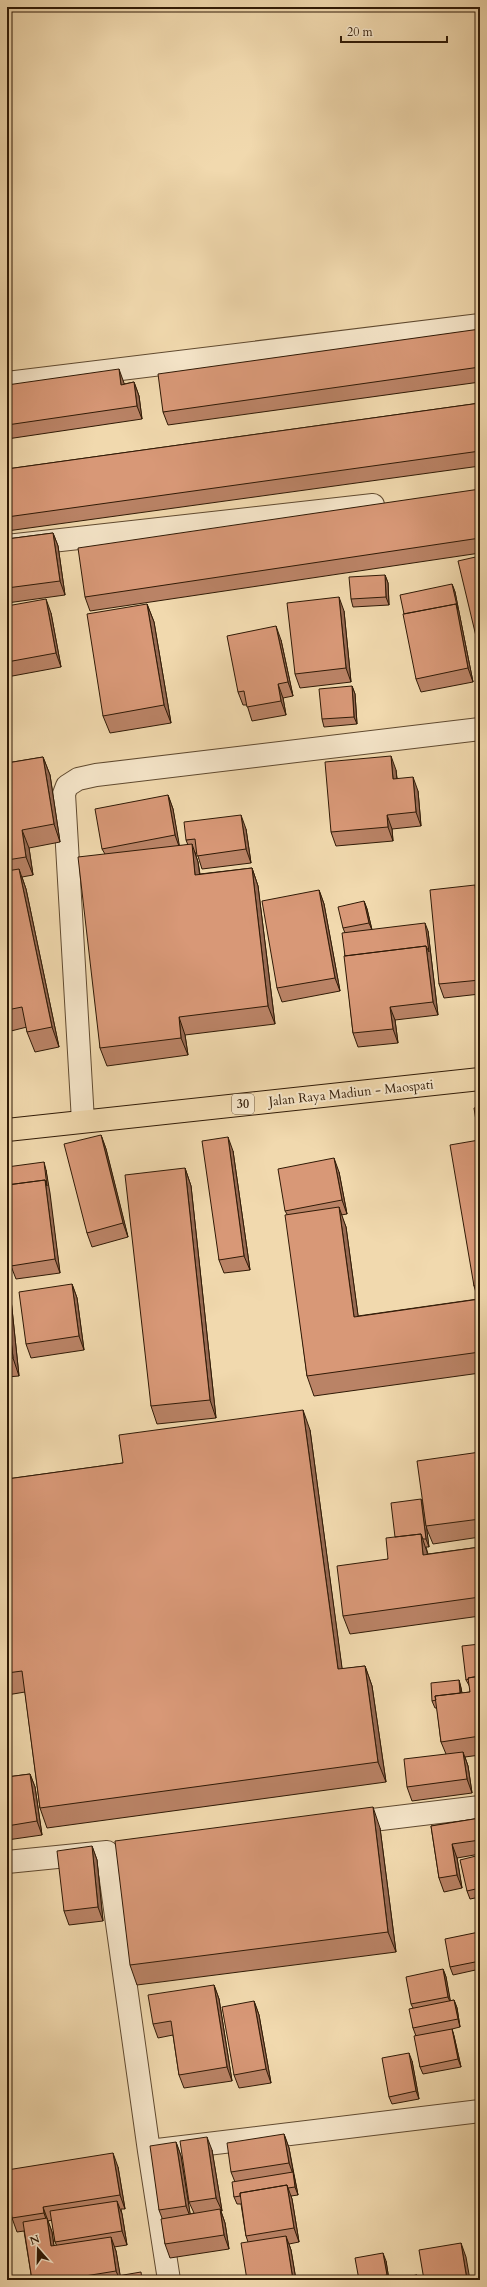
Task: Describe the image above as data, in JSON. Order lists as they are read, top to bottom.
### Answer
{
  "streets": {
    "highway": ["Jalan Raya Madiun - Maospati", "30"]
  },
  "scale_bar": "20 m",
  "north": "top"
}
